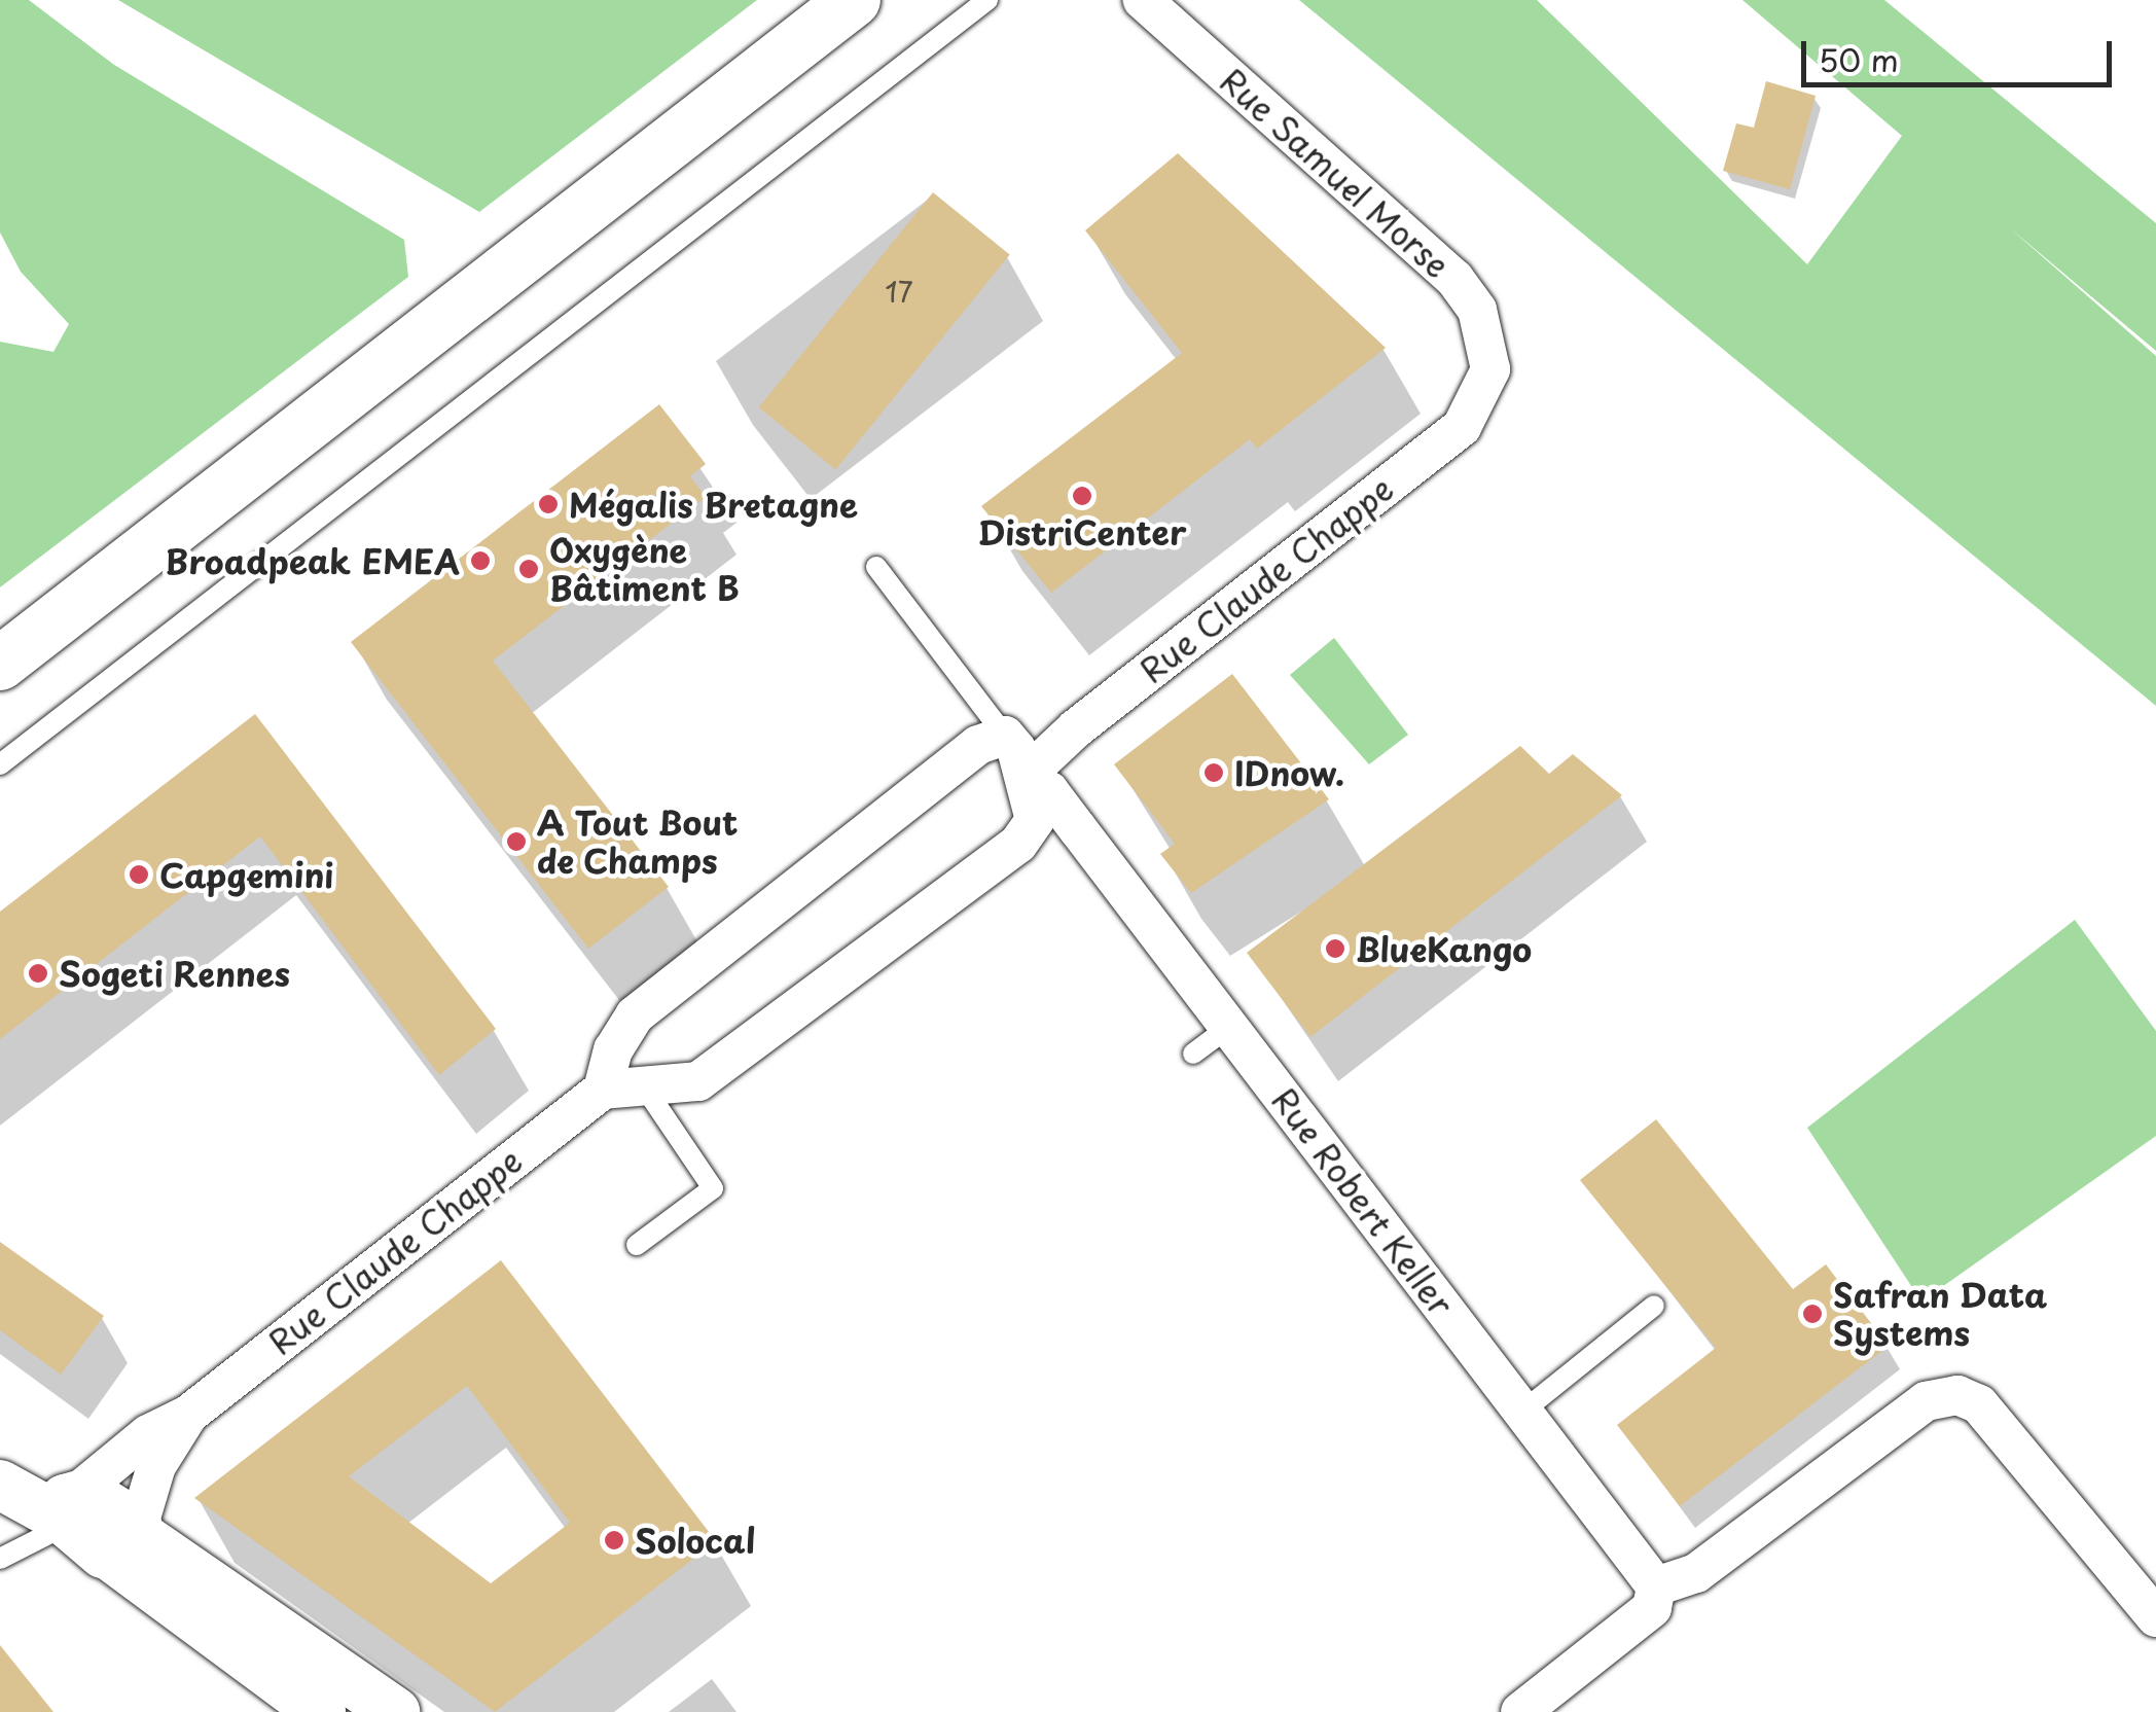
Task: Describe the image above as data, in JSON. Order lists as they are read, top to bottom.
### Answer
{
  "streets": {
    "street": ["Rue Samuel Morse", "Rue Claude Chappe", "Rue Robert Keller"]
  },
  "crossings": [
    ["Rue Samuel Morse", "Rue Claude Chappe"],
    ["Rue Claude Chappe", "Rue Robert Keller"]
  ],
  "places": [
    "DistriCenter",
    "Mégalis Bretagne",
    "Broadpeak EMEA",
    "Oxygène Bâtiment B",
    "IDnow.",
    "A Tout Bout de Champs",
    "Capgemini",
    "BlueKango",
    "Sogeti Rennes",
    "Safran Data Systems",
    "Solocal"
  ],
  "house_numbers": ["17"],
  "scale_bar": "50 m"
}
